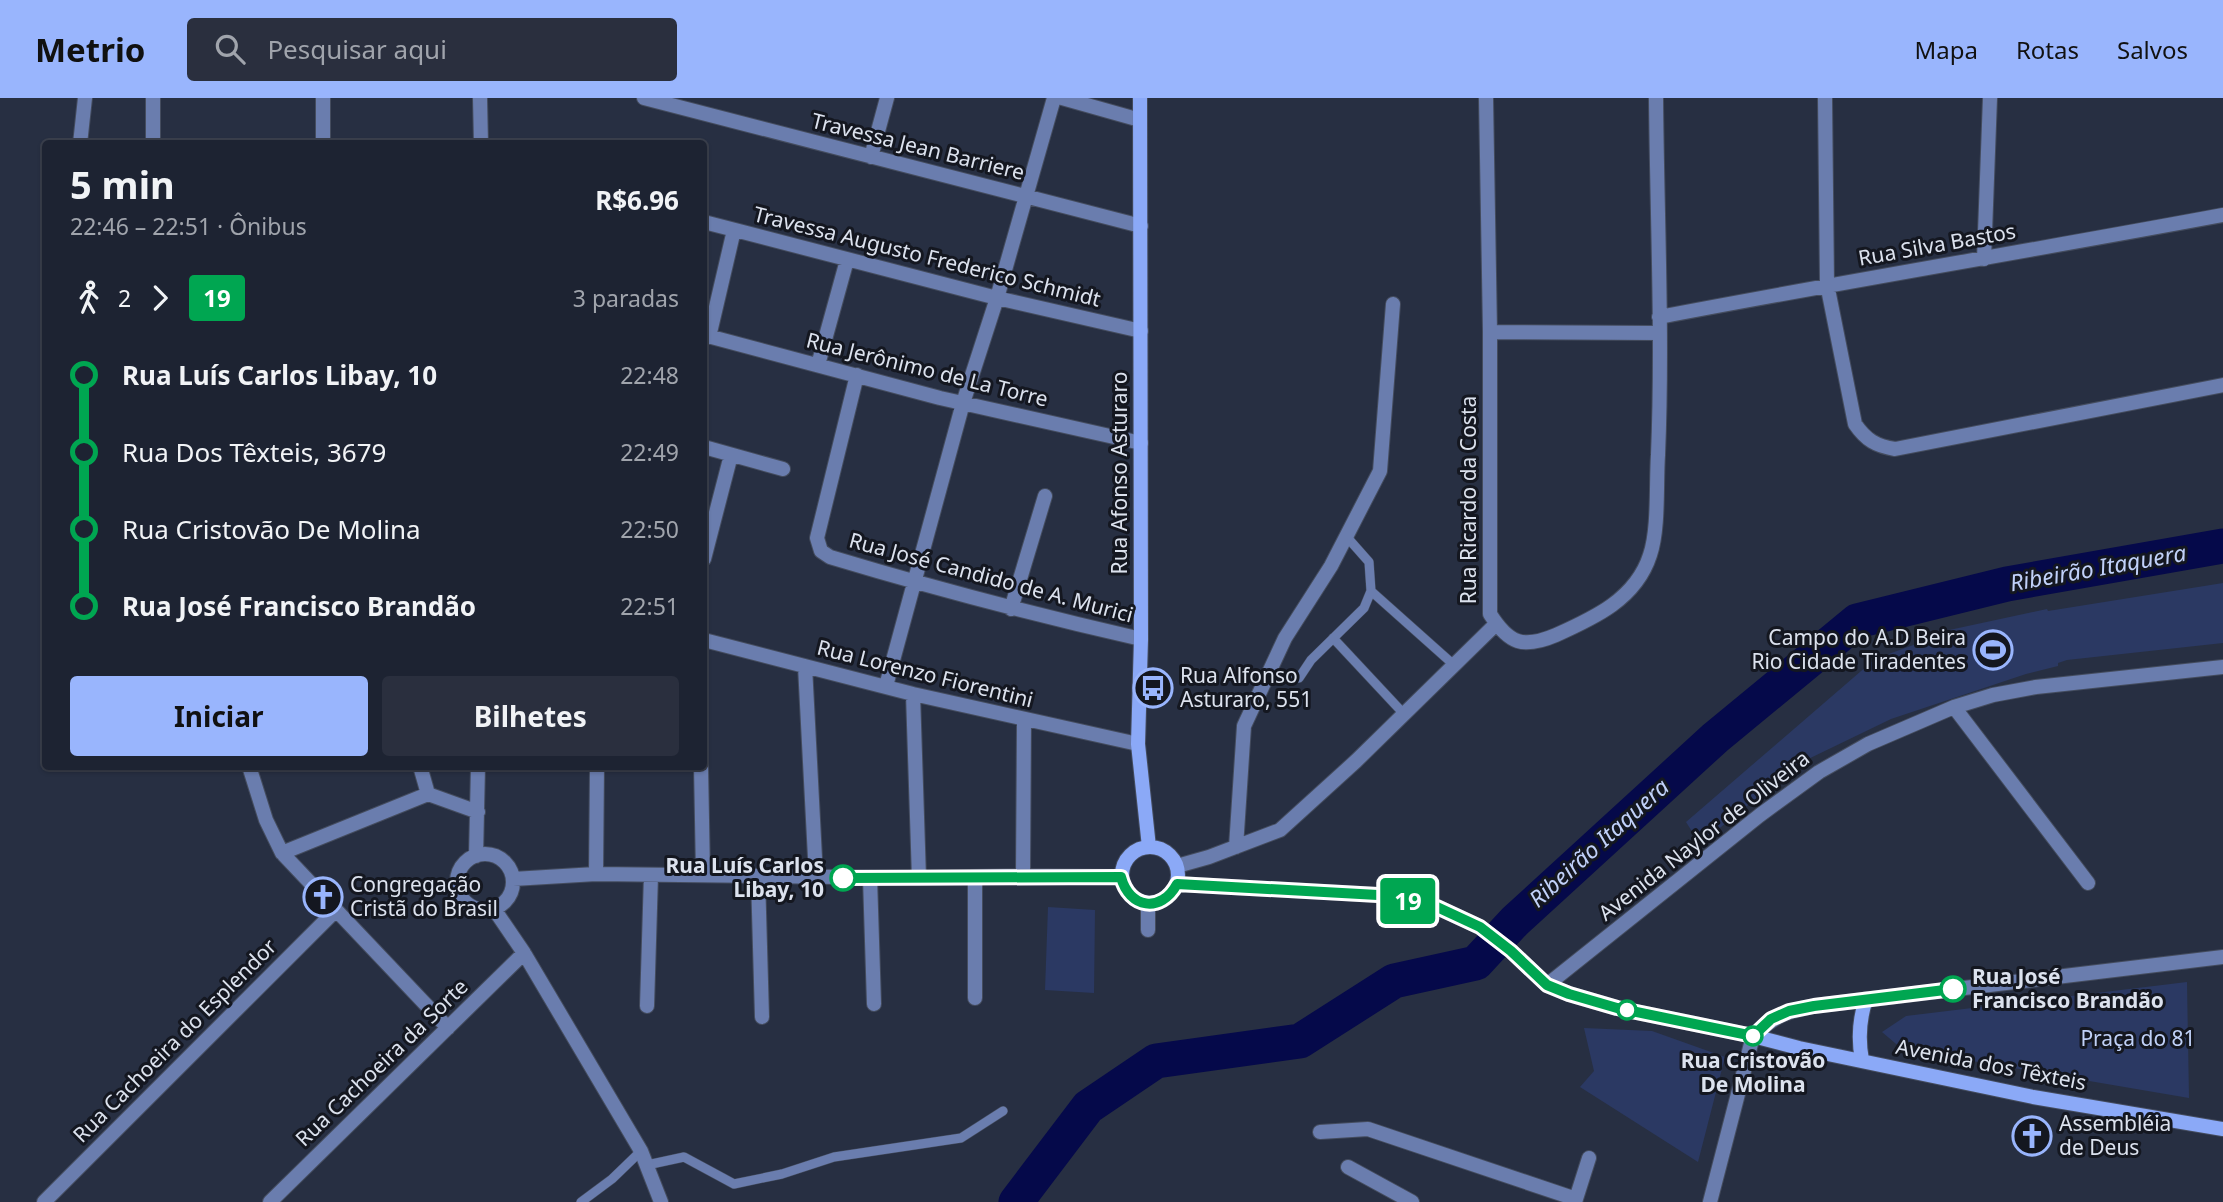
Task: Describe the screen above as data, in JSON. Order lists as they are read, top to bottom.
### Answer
{
  "streets": {
    "street": [
      "Travessa Jean Barriere",
      "Rua Silva Bastos",
      "Travessa Augusto Frederico Schmidt",
      "Rua Jerônimo de La Torre",
      "Rua Afonso Asturaro",
      "Rua Ricardo da Costa",
      "Rua José Candido de A. Murici",
      "Rua Lorenzo Fiorentini",
      "Avenida Naylor de Oliveira",
      "Rua Cachoeira do Esplendor",
      "Rua Cachoeira da Sorte",
      "Avenida dos Têxteis"
    ]
  },
  "crossings": [
    ["Travessa Jean Barriere", "Rua Afonso Asturaro"],
    ["Rua Silva Bastos", "Rua Ricardo da Costa"],
    ["Travessa Augusto Frederico Schmidt", "Rua Afonso Asturaro"],
    ["Rua Jerônimo de La Torre", "Rua Afonso Asturaro"],
    ["Rua Jerônimo de La Torre", "Rua José Candido de A. Murici"],
    ["Rua Afonso Asturaro", "Rua José Candido de A. Murici"],
    ["Rua Afonso Asturaro", "Rua Lorenzo Fiorentini"],
    ["Avenida Naylor de Oliveira", "Avenida dos Têxteis"]
  ],
  "water": ["Ribeirão Itaquera"],
  "parks": ["Praça do 81"],
  "places": {
    "sports": ["Campo do A.D Beira Rio Cidade Tiradentes"],
    "bus stop": ["Rua Alfonso Asturaro, 551"],
    "other": ["Rua Luís Carlos Libay, 10", "Rua José Francisco Brandão", "Rua Cristovão De Molina"],
    "church": ["Congregação Cristã do Brasil", "Assembléia de Deus"]
  },
  "lines": ["bus line 19"],
  "page": {
    "header": "Metrio",
    "search": "Pesquisar aqui",
    "nav": ["Mapa", "Rotas", "Salvos"],
    "on_map": "19",
    "heading": ["5 min", "22:46 – 22:51 · Ônibus", "R$6.96"],
    "legs": ["2", "19", "3 paradas"],
    "list": [
      {
        "name": "Rua Luís Carlos Libay, 10",
        "value": "22:48"
      },
      {
        "name": "Rua Dos Têxteis, 3679",
        "value": "22:49"
      },
      {
        "name": "Rua Cristovão De Molina",
        "value": "22:50"
      },
      {
        "name": "Rua José Francisco Brandão",
        "value": "22:51"
      }
    ],
    "buttons": ["Iniciar", "Bilhetes"]
  }
}
